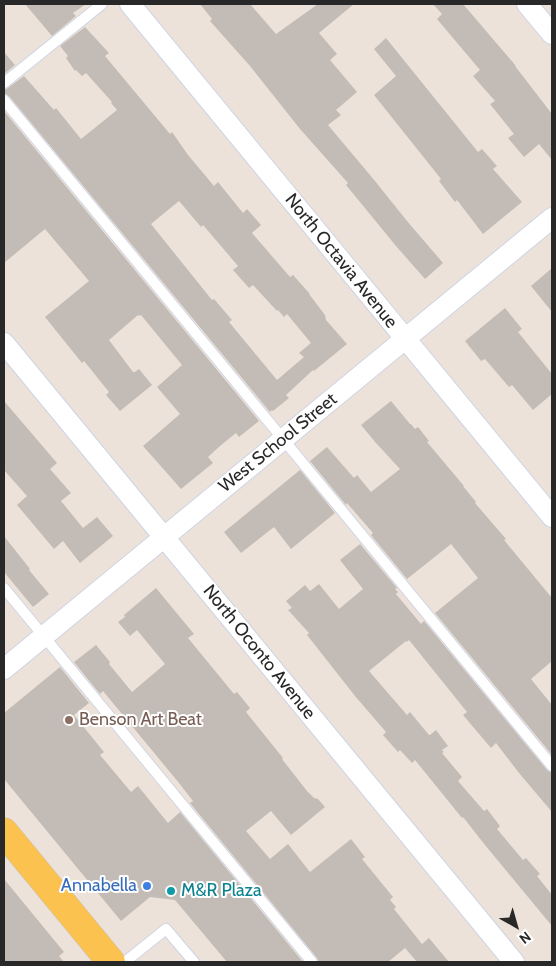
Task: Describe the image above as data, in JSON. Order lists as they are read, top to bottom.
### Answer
{
  "streets": {
    "street": ["North Octavia Avenue", "West School Street", "North Oconto Avenue"]
  },
  "crossings": [
    ["North Octavia Avenue", "West School Street"],
    ["West School Street", "North Oconto Avenue"]
  ],
  "places": ["Benson Art Beat", "Annabella", "M&R Plaza"],
  "north": "bottom right"
}
